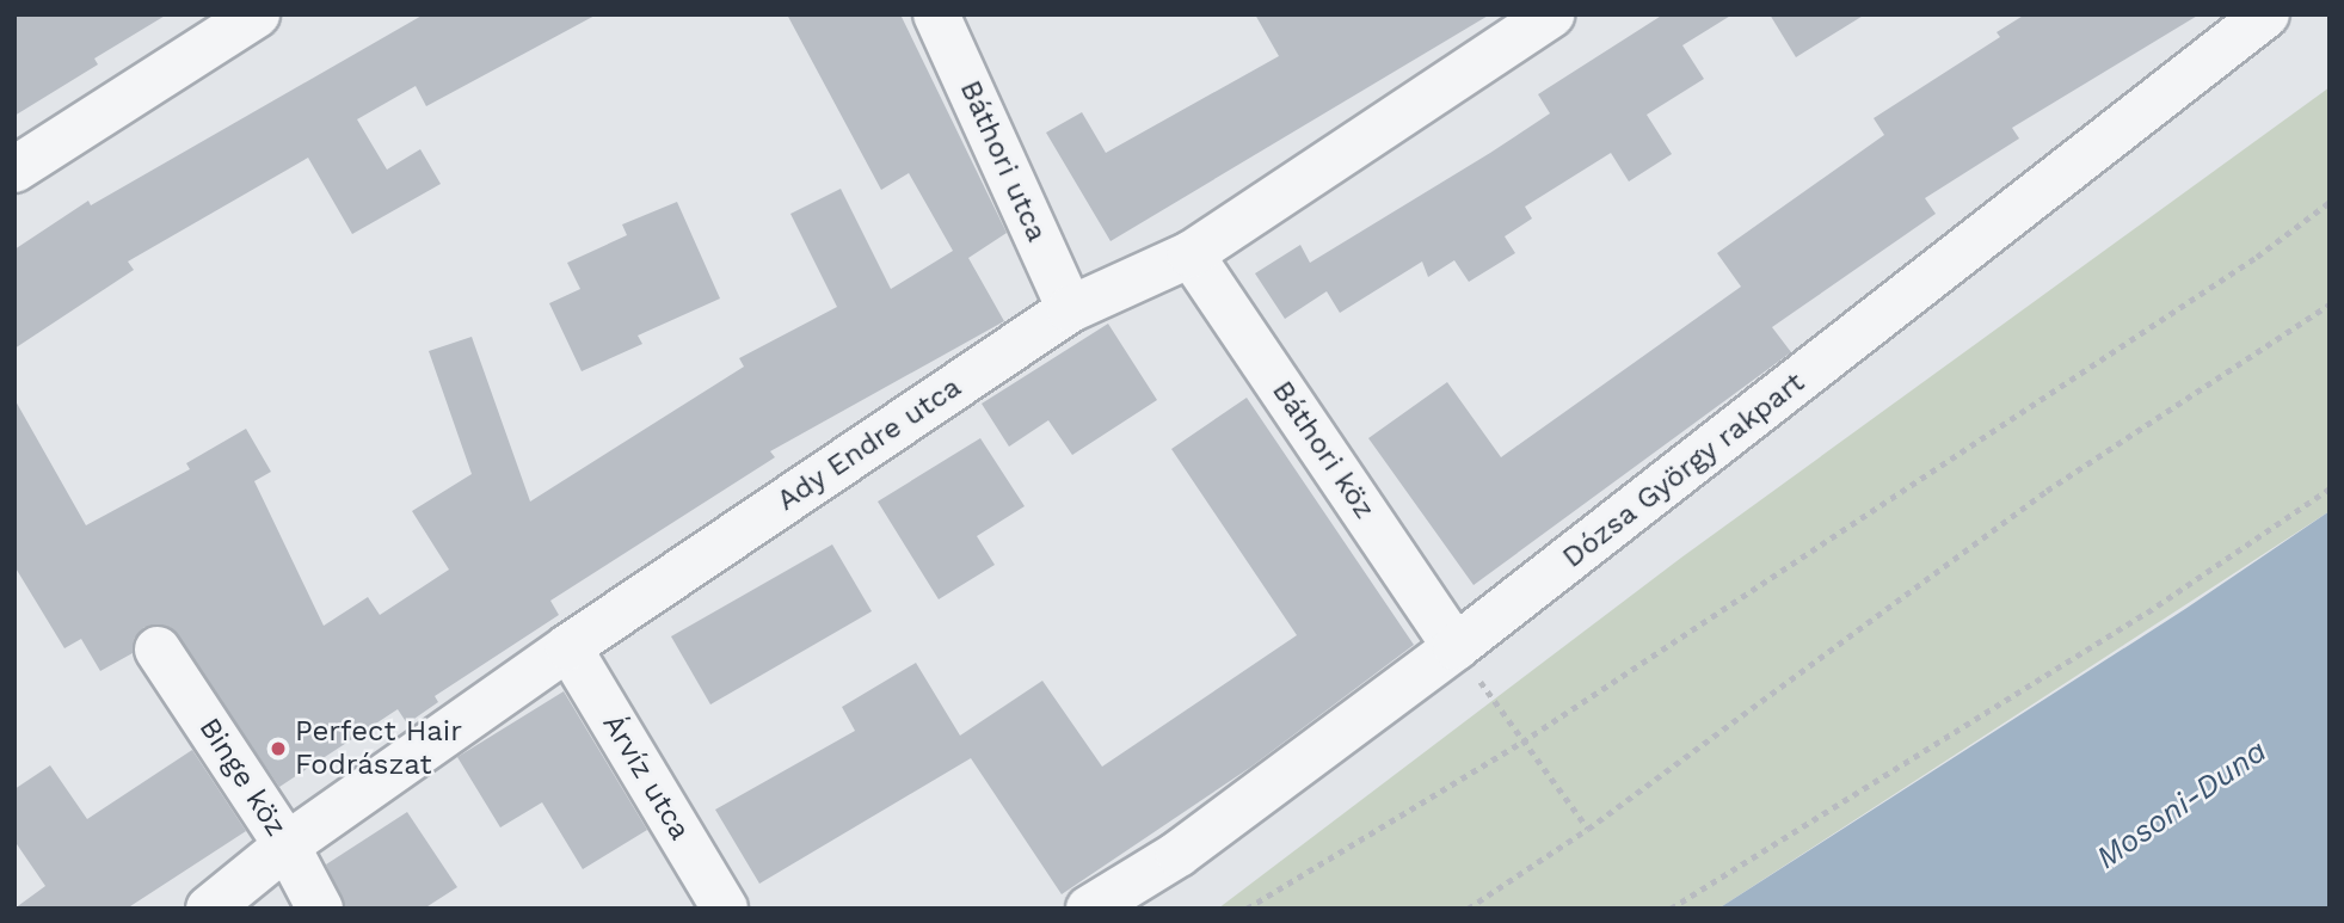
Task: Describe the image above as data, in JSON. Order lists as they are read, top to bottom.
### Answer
{
  "streets": {
    "street": [
      "Báthori utca",
      "Ady Endre utca",
      "Báthori köz",
      "Dózsa György rakpart",
      "Binge köz",
      "Árvíz utca"
    ]
  },
  "crossings": [
    ["Báthori utca", "Ady Endre utca"],
    ["Ady Endre utca", "Báthori köz"],
    ["Ady Endre utca", "Binge köz"],
    ["Ady Endre utca", "Árvíz utca"],
    ["Báthori köz", "Dózsa György rakpart"]
  ],
  "water": ["Mosoni-Duna"],
  "places": ["Perfect Hair Fodrászat"]
}
